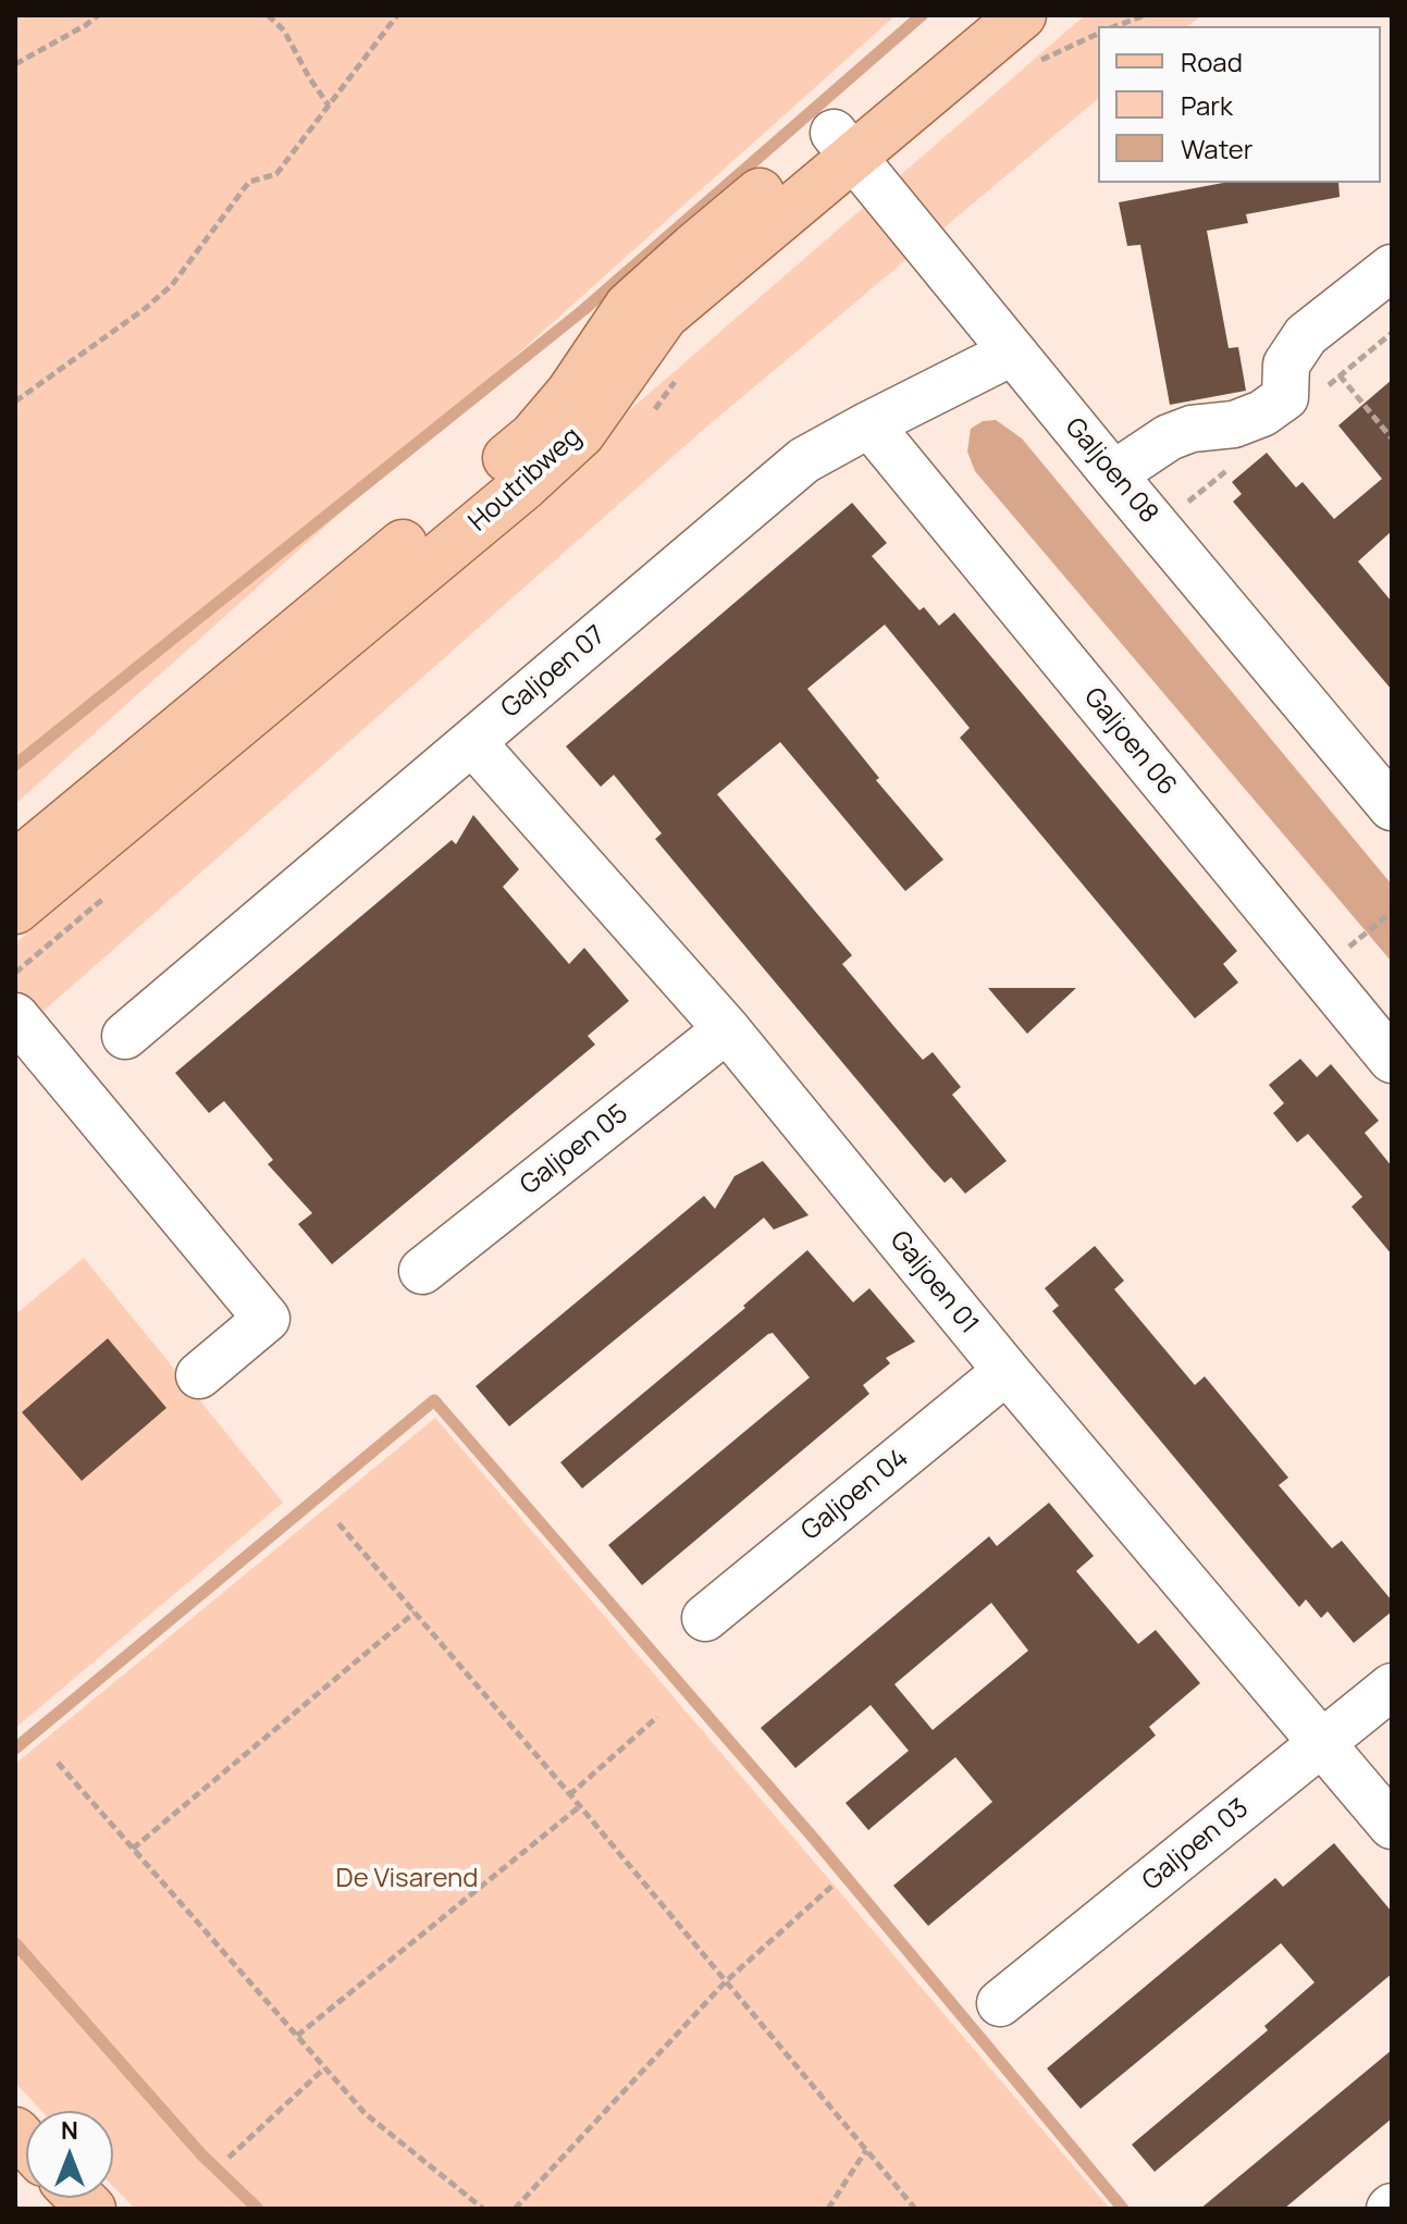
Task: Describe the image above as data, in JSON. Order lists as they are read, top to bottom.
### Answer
{
  "streets": {
    "main road": ["Houtribweg"],
    "street": [
      "Galjoen 08",
      "Galjoen 07",
      "Galjoen 06",
      "Galjoen 05",
      "Galjoen 01",
      "Galjoen 04",
      "Galjoen 03"
    ]
  },
  "crossings": [
    ["Galjoen 08", "Houtribweg"],
    ["Galjoen 08", "Galjoen 07"],
    ["Galjoen 07", "Galjoen 06"],
    ["Galjoen 07", "Galjoen 01"],
    ["Galjoen 05", "Galjoen 01"],
    ["Galjoen 01", "Galjoen 04"],
    ["Galjoen 01", "Galjoen 03"]
  ],
  "parks": ["De Visarend"],
  "legend": ["Road", "Park", "Water"],
  "north": "top"
}
